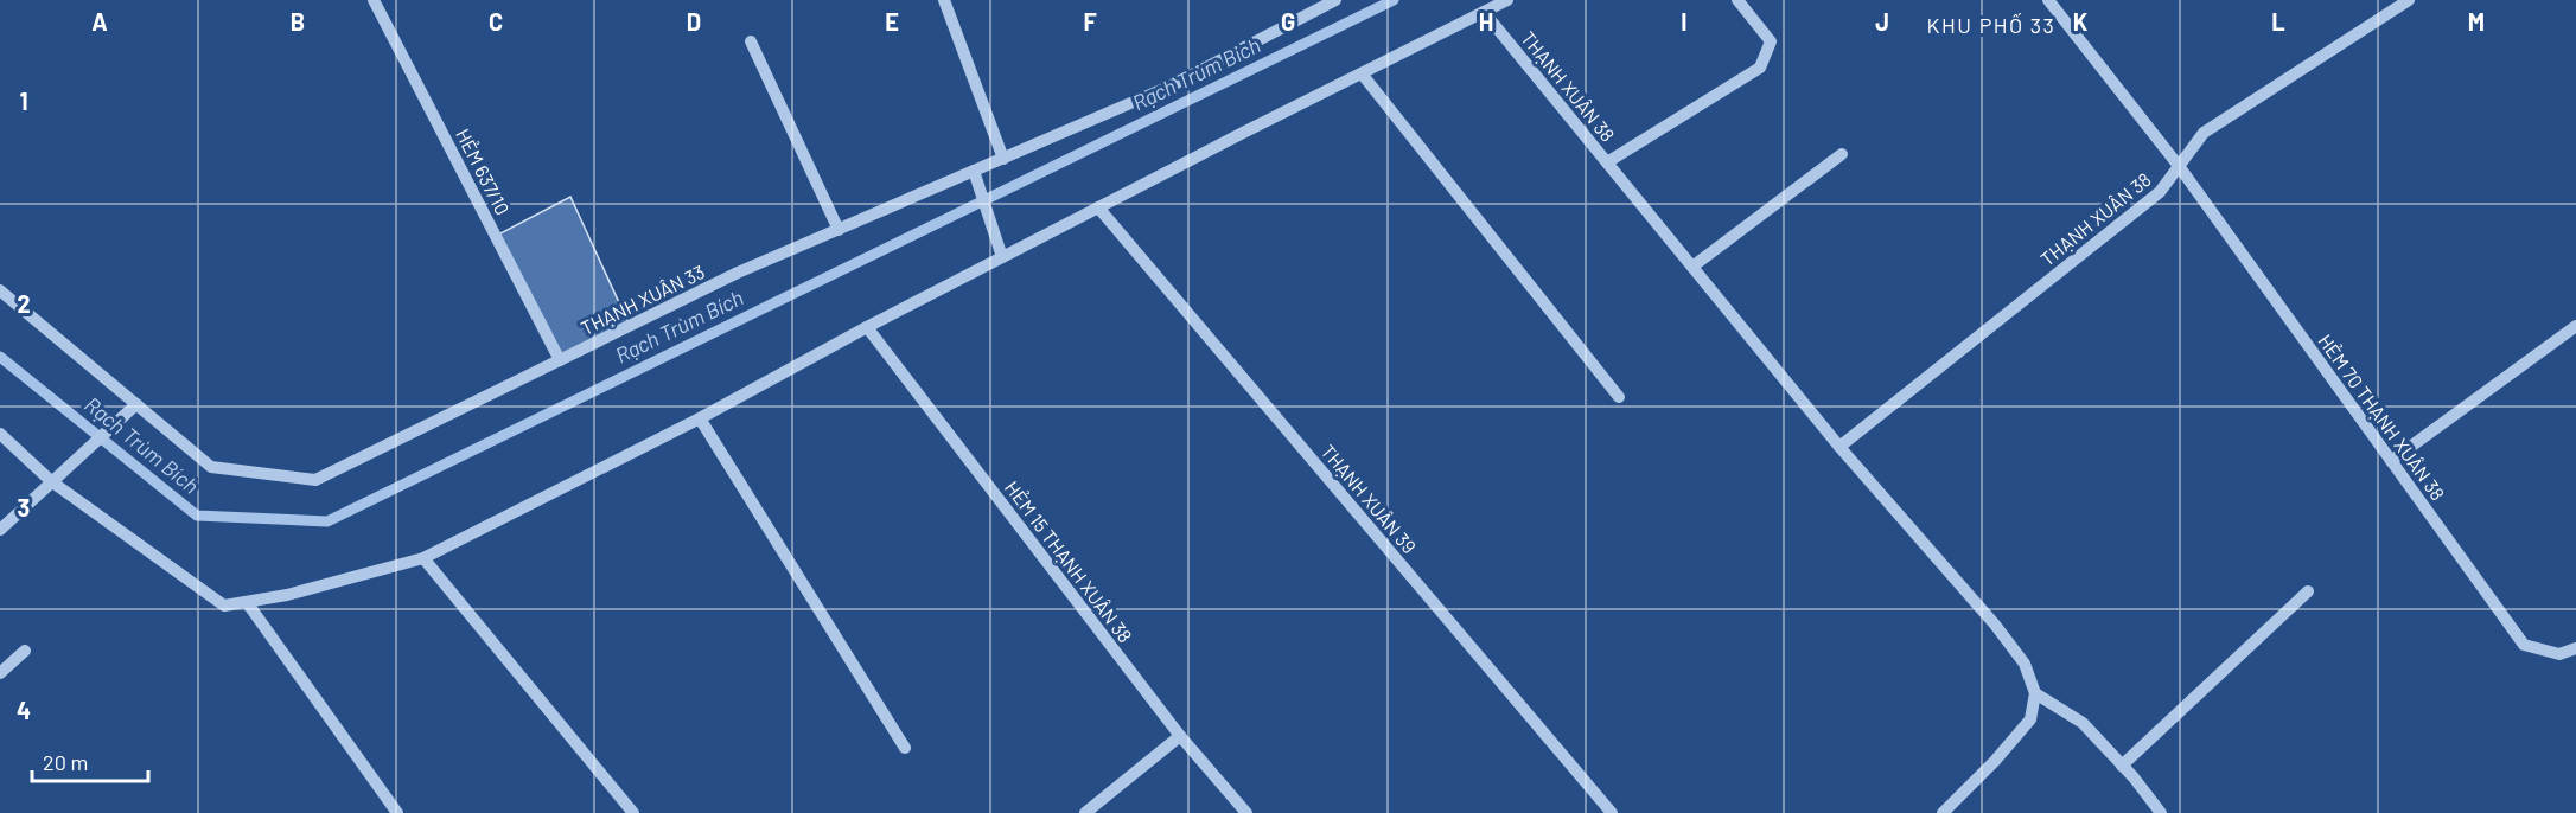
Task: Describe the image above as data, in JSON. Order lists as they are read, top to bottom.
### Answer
{
  "streets": {
    "street": [
      "THẠNH XUÂN 38",
      "HẺM 637/10",
      "THẠNH XUÂN 33",
      "HẺM 70 THẠNH XUÂN 38",
      "THẠNH XUÂN 39",
      "HẺM 15 THẠNH XUÂN 38"
    ]
  },
  "crossings": [
    ["THẠNH XUÂN 38", "HẺM 70 THẠNH XUÂN 38"],
    ["HẺM 637/10", "THẠNH XUÂN 33"]
  ],
  "districts": ["KHU PHỐ 33"],
  "water": ["Rạch Trùm Bích"],
  "scale_bar": "20 m",
  "grid": {
    "columns": [
      "A",
      "B",
      "C",
      "D",
      "E",
      "F",
      "G",
      "H",
      "I",
      "J",
      "K",
      "L",
      "M"
    ],
    "rows": [
      "1",
      "2",
      "3",
      "4"
    ]
  }
}
